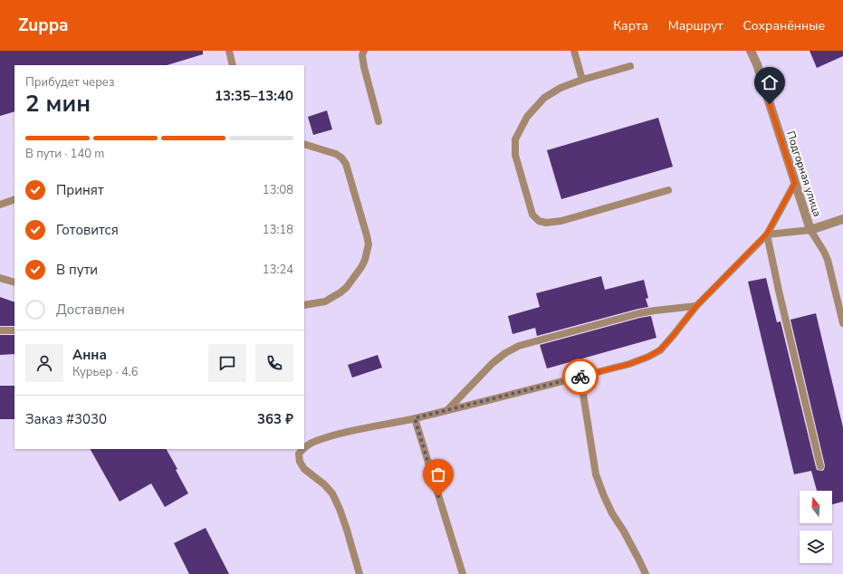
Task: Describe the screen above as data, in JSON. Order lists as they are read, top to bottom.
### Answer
{
  "streets": {
    "street": ["Подгорная улица"]
  },
  "north": "top",
  "page": {
    "header": "Zuppa",
    "nav": ["Карта", "Маршрут", "Сохранённые"],
    "heading": ["2 мин", "Прибудет через", "13:35–13:40"],
    "panel": [
      "Анна",
      "Курьер · 4.6",
      "Заказ #3030",
      "363 ₽"
    ],
    "bar": "В пути · 140 m",
    "list": [
      ["Принят", "13:08"],
      ["Готовится", "13:18"],
      ["В пути", "13:24"],
      "Доставлен"
    ]
  }
}
